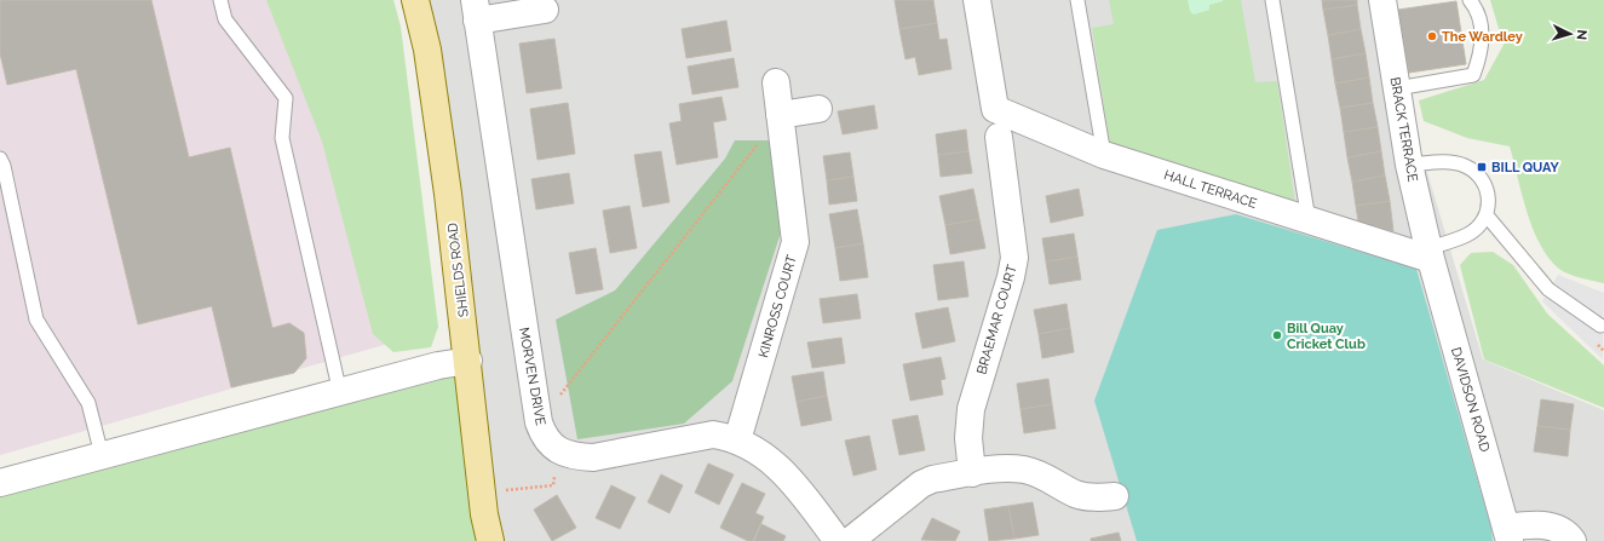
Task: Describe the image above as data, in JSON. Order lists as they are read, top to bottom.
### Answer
{
  "streets": {
    "main road": ["SHIELDS ROAD"],
    "street": [
      "BRACK TERRACE",
      "HALL TERRACE",
      "KINROSS COURT",
      "BRAEMAR COURT",
      "MORVEN DRIVE",
      "DAVIDSON ROAD"
    ]
  },
  "crossings": [
    ["BRACK TERRACE", "HALL TERRACE"],
    ["BRACK TERRACE", "DAVIDSON ROAD"],
    ["HALL TERRACE", "DAVIDSON ROAD"]
  ],
  "places": {
    "other": ["The Wardley", "Bill Quay Cricket Club"],
    "transit": ["BILL QUAY"]
  },
  "north": "right"
}
